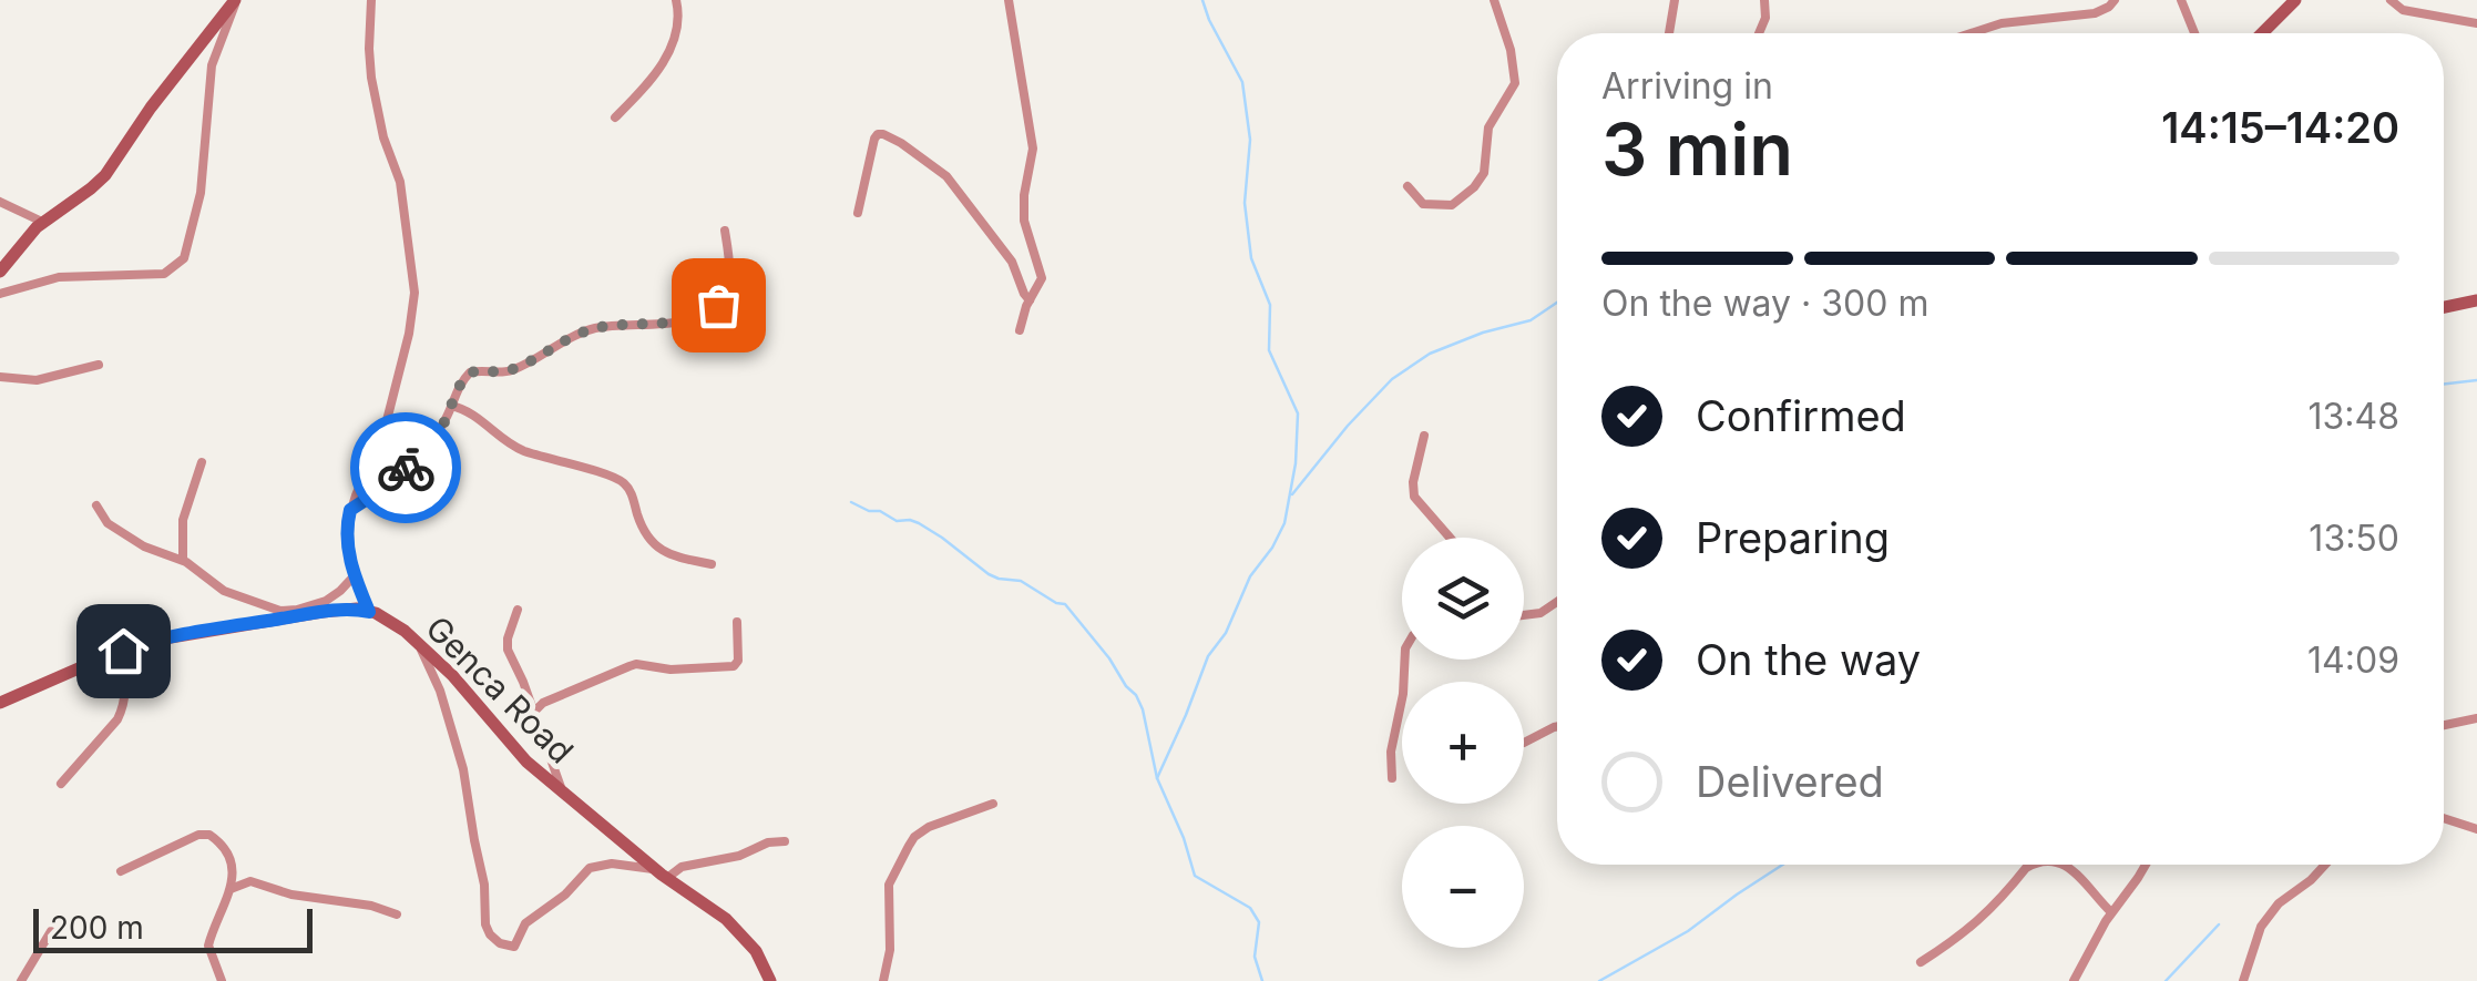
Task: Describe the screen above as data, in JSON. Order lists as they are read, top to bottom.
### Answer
{
  "streets": {
    "street": ["Genca Road"]
  },
  "scale_bar": "200 m",
  "page": {
    "heading": ["3 min", "Arriving in", "14:15–14:20"],
    "bar": "On the way · 300 m",
    "list": [
      ["Confirmed", "13:48"],
      ["Preparing", "13:50"],
      ["On the way", "14:09"],
      "Delivered"
    ],
    "map_buttons": ["+", "−"],
    "scale": "200 m"
  }
}
